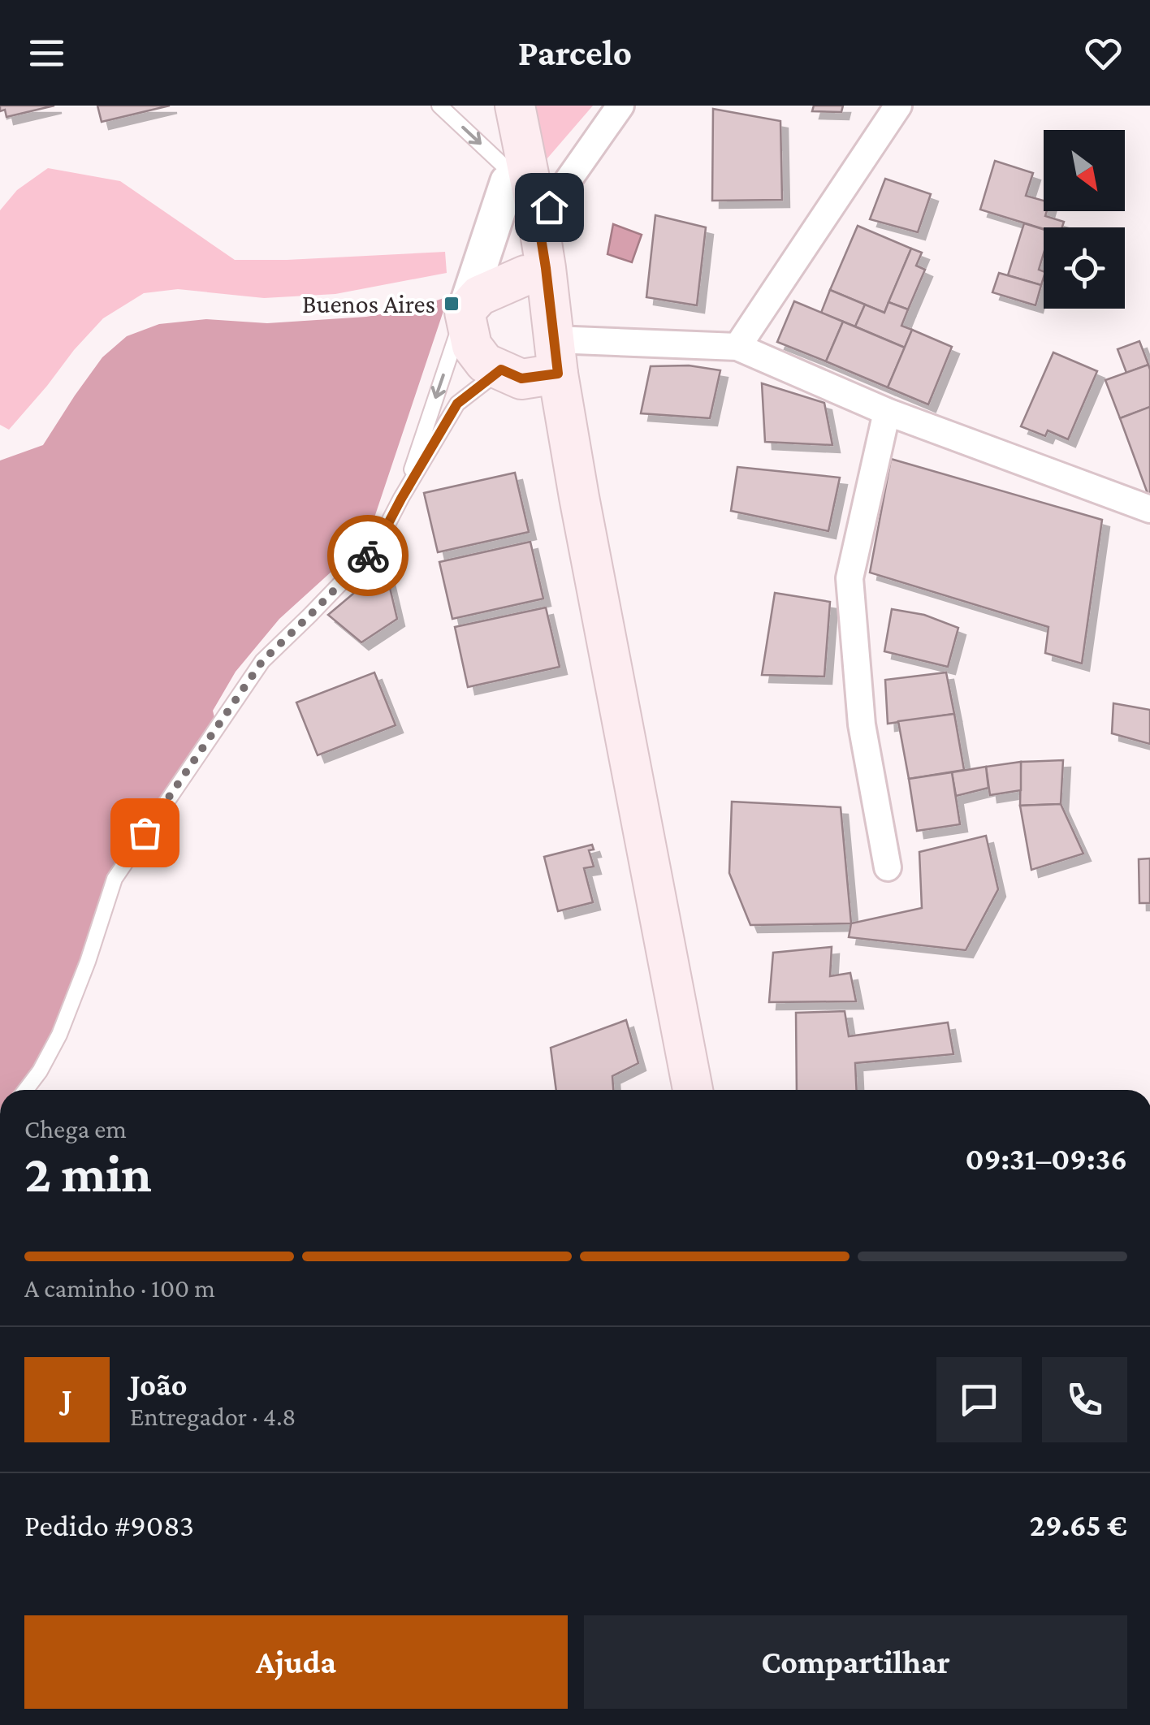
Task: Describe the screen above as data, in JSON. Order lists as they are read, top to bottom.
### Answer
{
  "places": {
    "transit": ["Buenos Aires"]
  },
  "north": "bottom right",
  "page": {
    "header": "Parcelo",
    "heading": ["2 min", "Chega em", "09:31–09:36"],
    "panel": [
      "João",
      "Entregador · 4.8",
      "Pedido #9083",
      "29.65 €"
    ],
    "bar": "A caminho · 100 m",
    "round": "J",
    "buttons": ["Ajuda", "Compartilhar"]
  }
}
